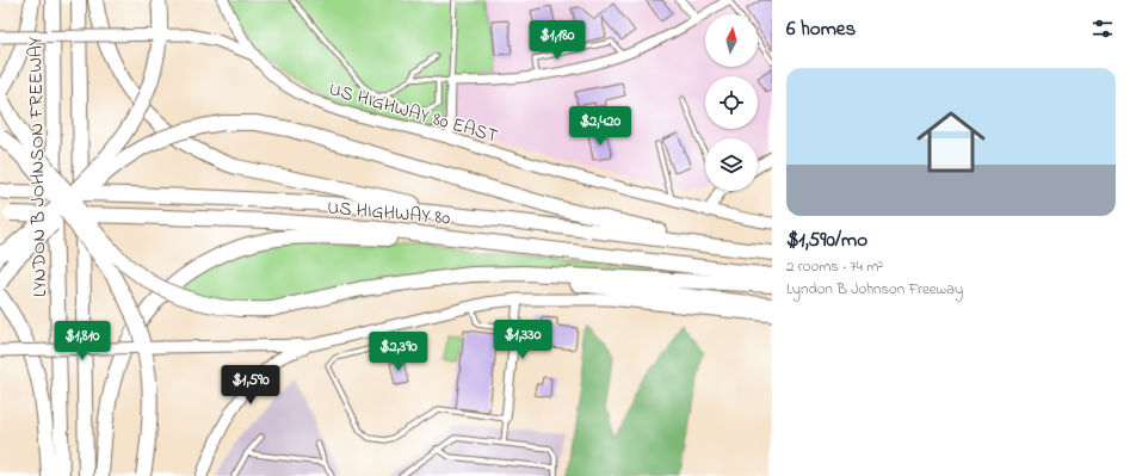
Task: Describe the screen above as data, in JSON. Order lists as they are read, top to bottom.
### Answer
{
  "streets": {
    "highway": ["LYNDON B JOHNSON FREEWAY", "US HIGHWAY 80"],
    "main road": ["US HIGHWAY 80 EAST"]
  },
  "north": "top",
  "page": {
    "heading": "6 homes",
    "price": [
      "$1,180",
      "$2,420",
      "$1,330",
      "$1,810",
      "$2,390",
      "$1,590"
    ],
    "list": [
      {
        "name": "$1,590/mo",
        "note": "2 rooms · 74 m² · Lyndon B Johnson Freeway"
      }
    ]
  }
}
